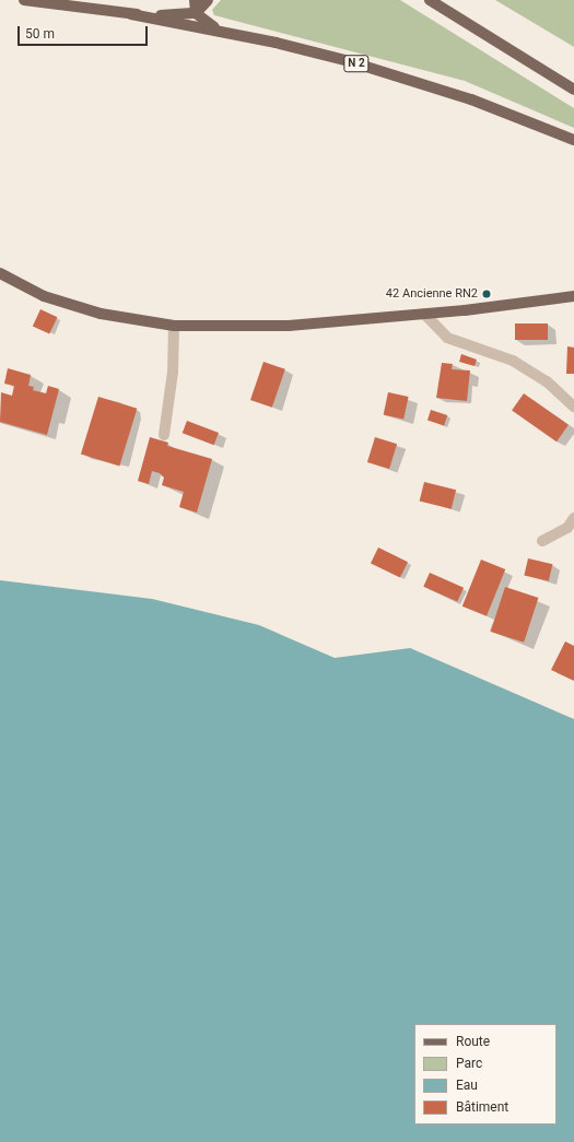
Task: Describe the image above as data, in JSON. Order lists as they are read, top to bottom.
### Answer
{
  "streets": {
    "main road": ["N 2"]
  },
  "places": ["42 Ancienne RN2"],
  "legend": [
    "Route",
    "Parc",
    "Eau",
    "Bâtiment"
  ],
  "scale_bar": "50 m"
}
